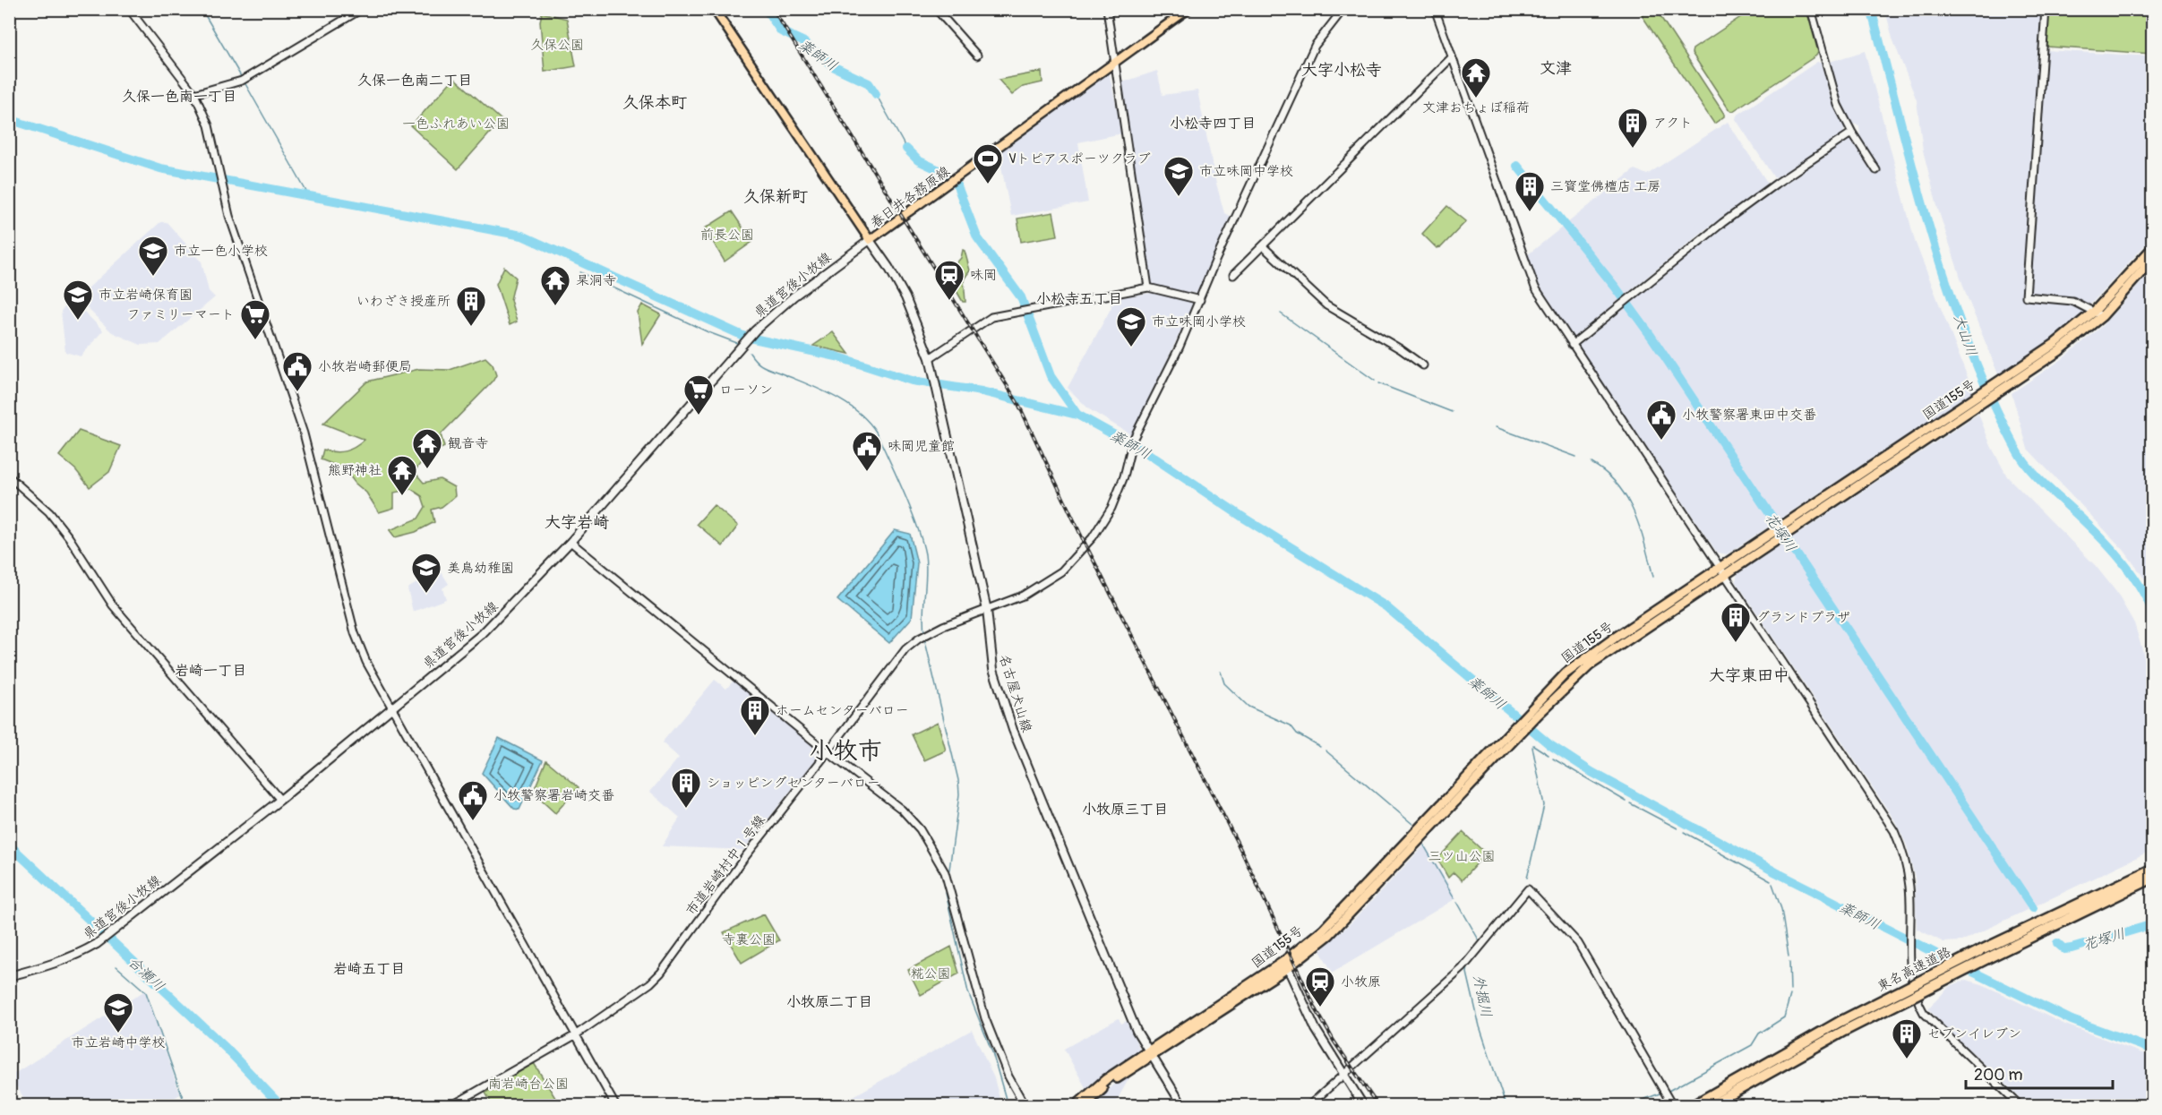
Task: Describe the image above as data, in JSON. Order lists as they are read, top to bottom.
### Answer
{
  "streets": {
    "highway": ["国道155号", "東名高速道路"],
    "main road": ["春日井各務原線", "県道宮後小牧線", "名古屋犬山線"],
    "street": ["市道岩崎村中１号線"]
  },
  "crossings": [
    ["春日井各務原線", "県道宮後小牧線"],
    ["春日井各務原線", "名古屋犬山線"],
    ["県道宮後小牧線", "名古屋犬山線"],
    ["国道155号", "名古屋犬山線"],
    ["名古屋犬山線", "市道岩崎村中１号線"]
  ],
  "districts": [
    "文津",
    "大字小松寺",
    "久保一色南二丁目",
    "久保一色南一丁目",
    "久保本町",
    "小松寺四丁目",
    "久保新町",
    "小松寺五丁目",
    "大字岩崎",
    "岩崎一丁目",
    "大字東田中",
    "小牧市",
    "小牧原三丁目",
    "岩崎五丁目",
    "小牧原二丁目"
  ],
  "water": [
    "薬師川",
    "大山川",
    "花塚川",
    "合瀬川",
    "外掘川"
  ],
  "parks": [
    "久保公園",
    "一色ふれあい公園",
    "前長公園",
    "三ツ山公園",
    "寺裏公園",
    "糀公園",
    "南岩崎台公園"
  ],
  "places": {
    "temple": [
      "文津おちょぼ稲荷",
      "杲洞寺",
      "観音寺",
      "熊野神社"
    ],
    "building": [
      "アクト",
      "三寳堂佛檀店 工房",
      "いわざき授産所",
      "グランドプラザ",
      "ホームセンターバロー",
      "ショッピングセンターバロー",
      "セブンイレブン"
    ],
    "sports": ["Vトピアスポーツクラブ"],
    "school or university": [
      "市立味岡中学校",
      "市立一色小学校",
      "市立岩崎保育園",
      "市立味岡小学校",
      "美鳥幼稚園",
      "市立岩崎中学校"
    ],
    "station": ["味岡", "小牧原"],
    "supermarket": ["ファミリーマート", "ローソン"],
    "public building": [
      "小牧岩崎郵便局",
      "小牧警察署東田中交番",
      "味岡児童館",
      "小牧警察署岩崎交番"
    ]
  },
  "scale_bar": "200 m"
}
